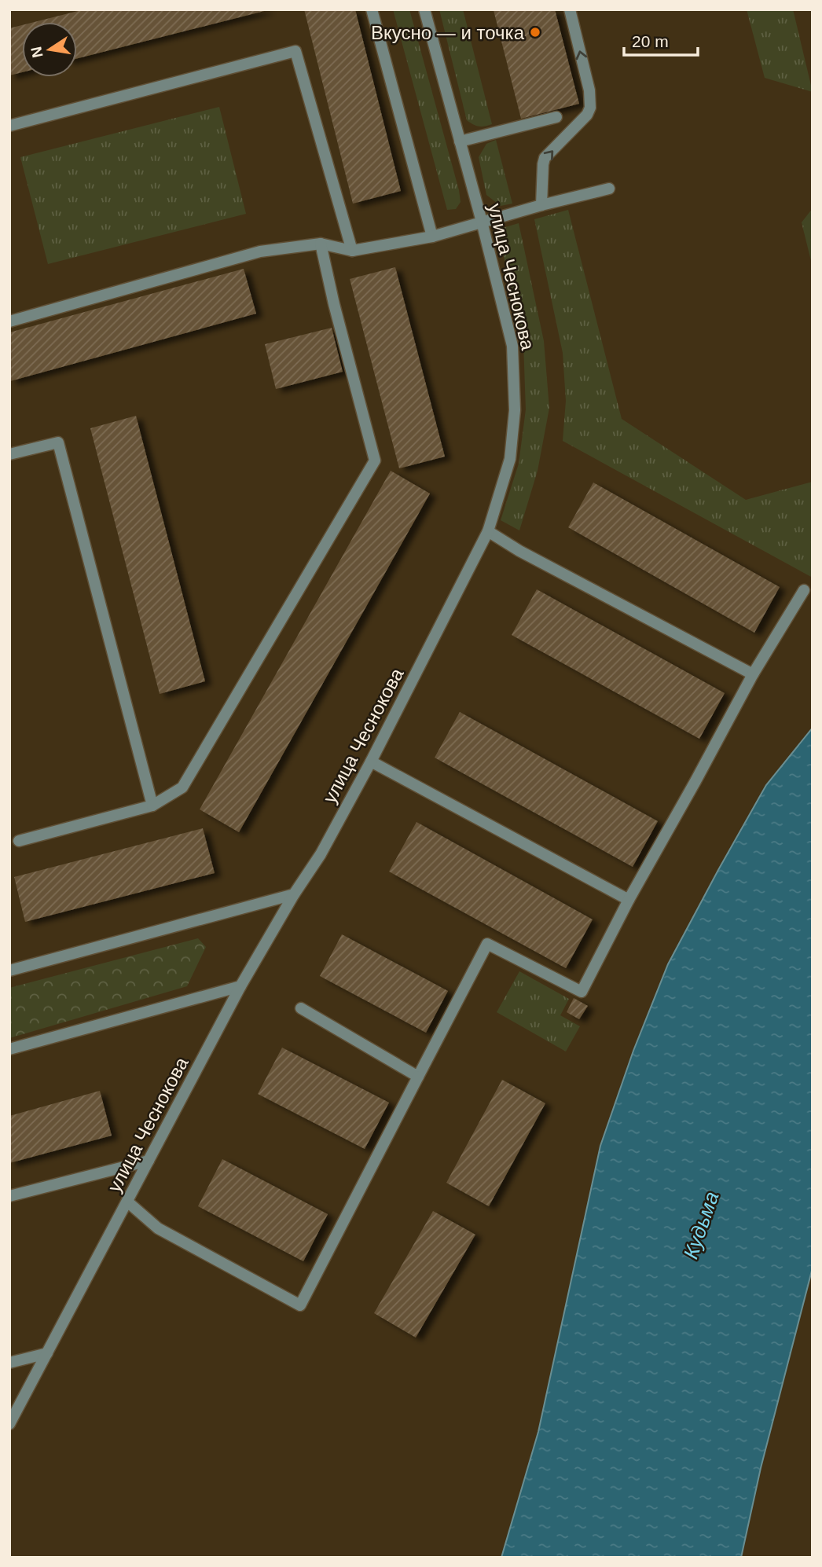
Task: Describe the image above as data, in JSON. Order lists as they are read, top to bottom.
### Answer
{
  "streets": {
    "street": ["улица Чеснокова"]
  },
  "water": ["Кудьма"],
  "places": ["Вкусно — и точка"],
  "scale_bar": "20 m",
  "north": "left"
}
